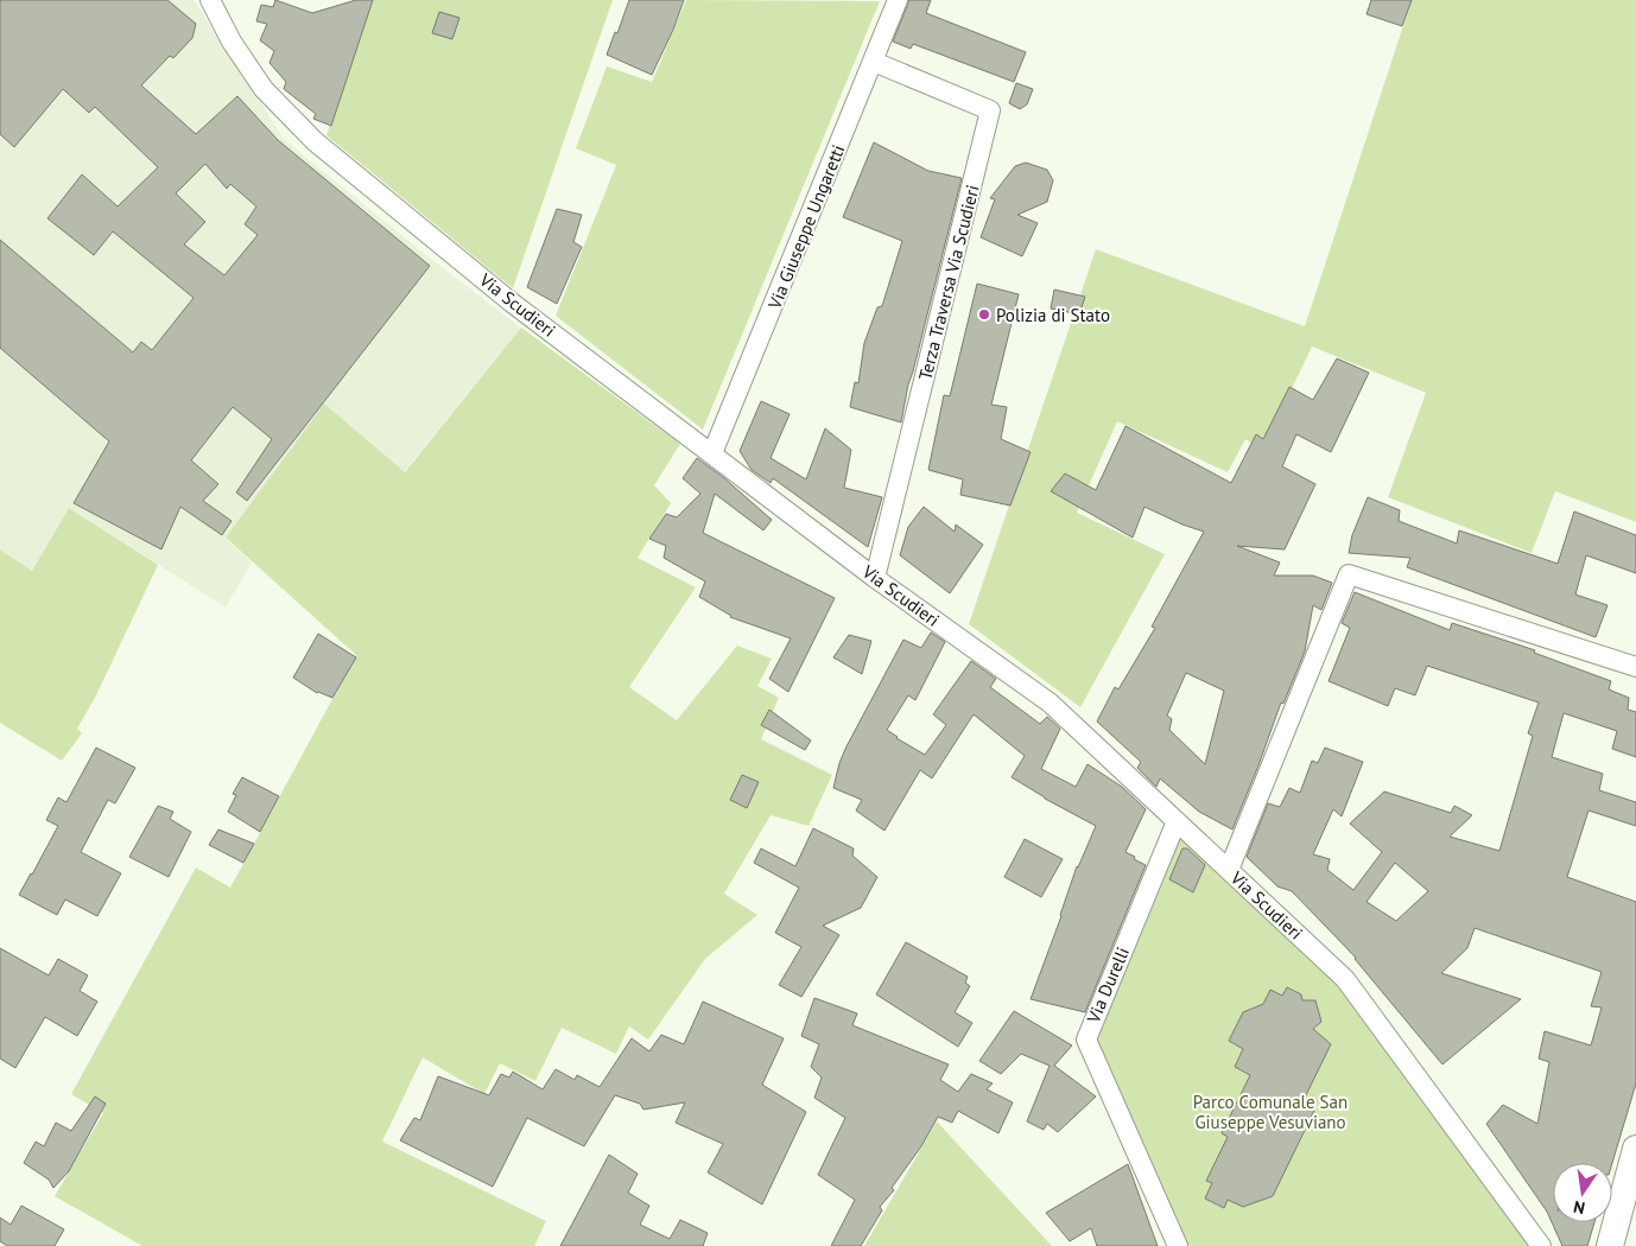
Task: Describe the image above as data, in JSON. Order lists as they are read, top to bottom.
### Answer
{
  "streets": {
    "street": [
      "Via Giuseppe Ungaretti",
      "Terza Traversa Via Scudieri",
      "Via Scudieri",
      "Via Durelli"
    ]
  },
  "crossings": [
    ["Via Giuseppe Ungaretti", "Terza Traversa Via Scudieri"],
    ["Via Giuseppe Ungaretti", "Via Scudieri"],
    ["Terza Traversa Via Scudieri", "Via Scudieri"],
    ["Via Scudieri", "Via Durelli"]
  ],
  "parks": ["Parco Comunale San Giuseppe Vesuviano"],
  "places": ["Polizia di Stato"],
  "north": "bottom"
}
